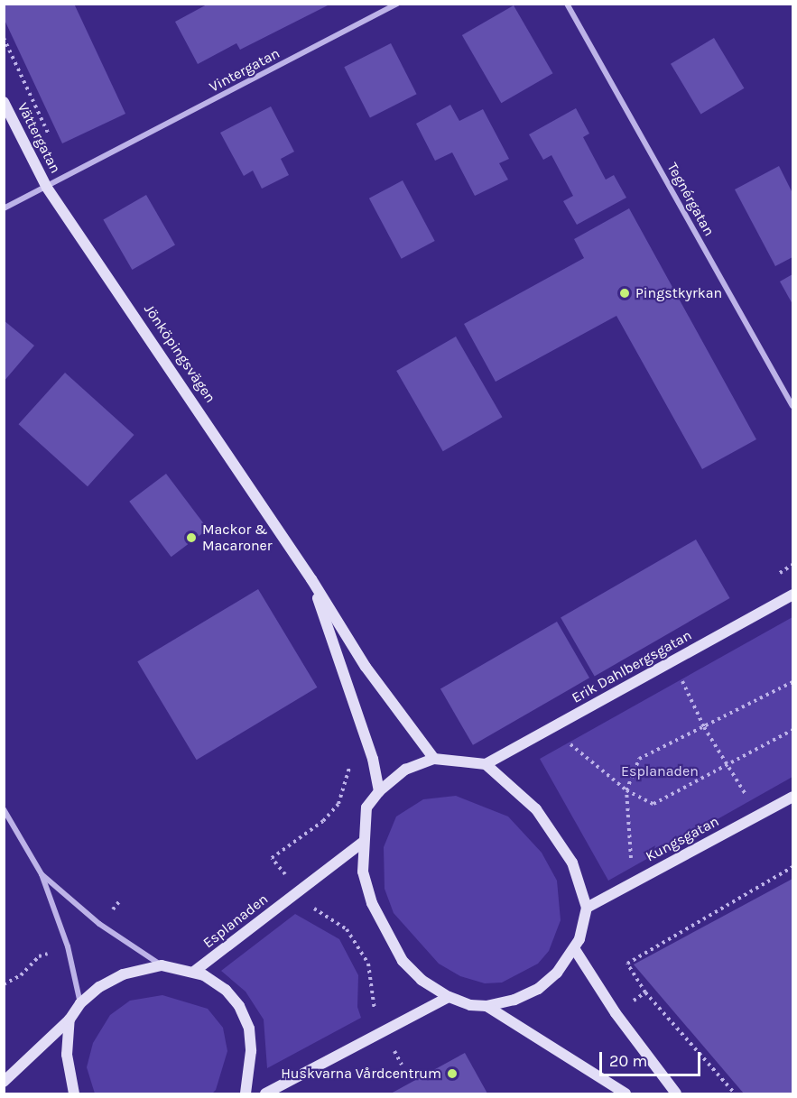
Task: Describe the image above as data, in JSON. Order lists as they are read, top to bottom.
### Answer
{
  "streets": {
    "street": [
      "Vintergatan",
      "Vättergatan",
      "Tegnérgatan",
      "Jönköpingsvägen",
      "Erik Dahlbergsgatan",
      "Kungsgatan",
      "Esplanaden"
    ]
  },
  "crossings": [
    ["Vintergatan", "Vättergatan"],
    ["Vintergatan", "Jönköpingsvägen"],
    ["Vättergatan", "Jönköpingsvägen"]
  ],
  "parks": ["Esplanaden"],
  "places": ["Pingstkyrkan", "Mackor & Macaroner", "Huskvarna Vårdcentrum"],
  "scale_bar": "20 m"
}
